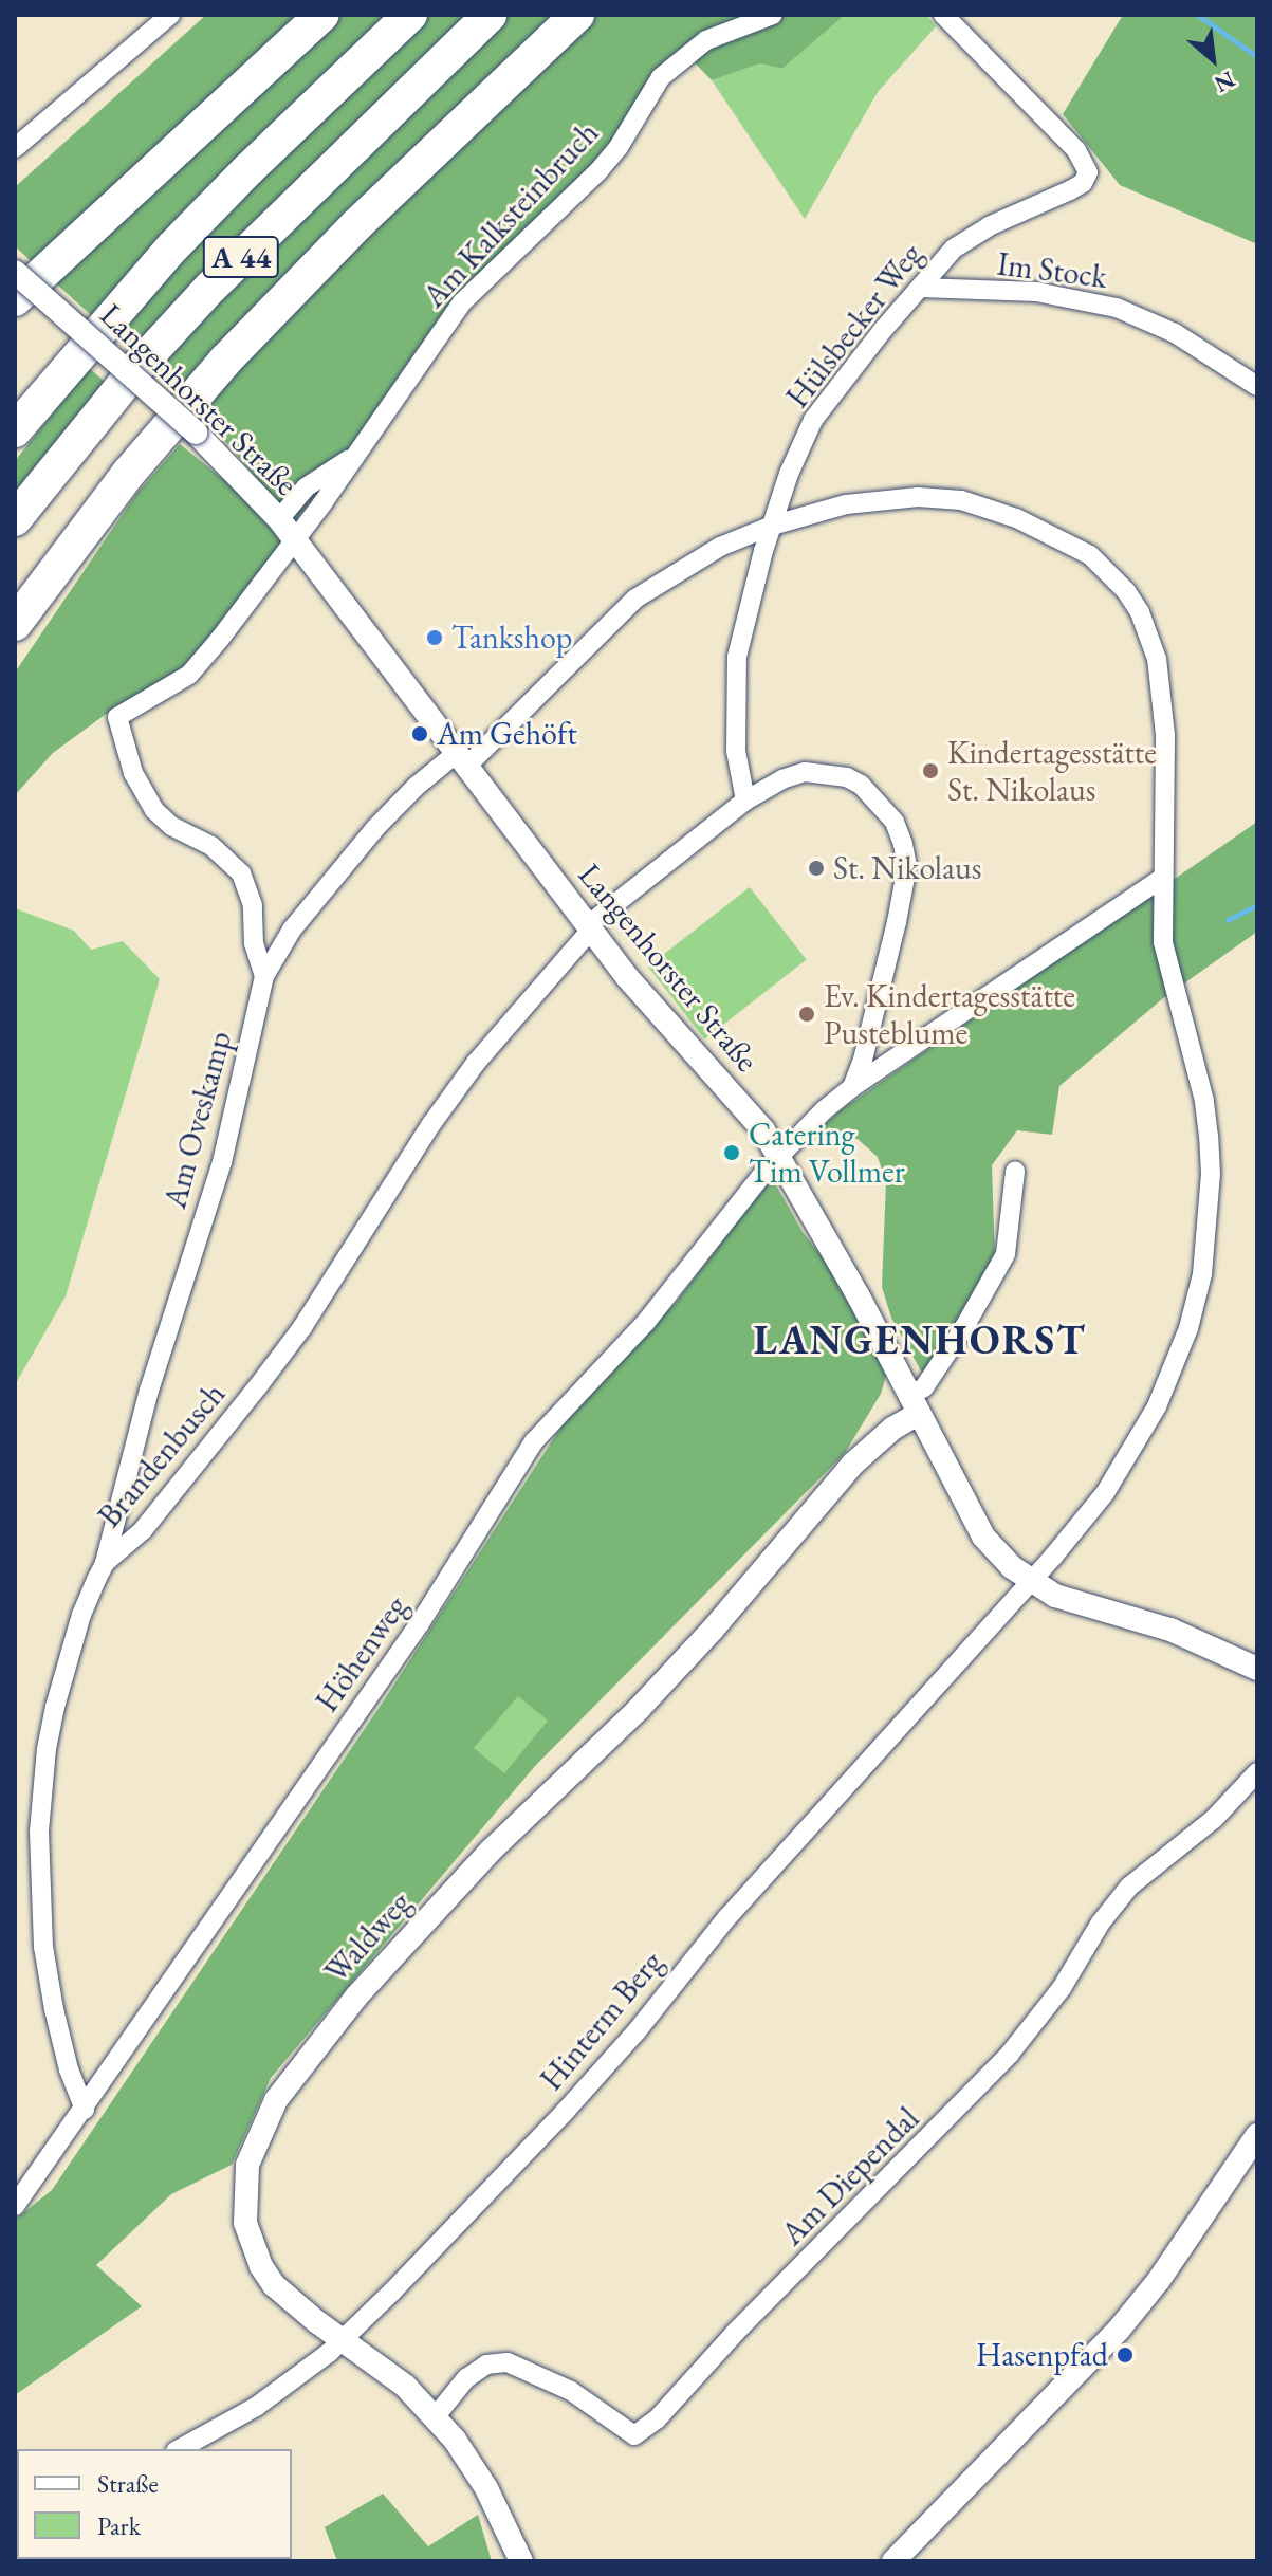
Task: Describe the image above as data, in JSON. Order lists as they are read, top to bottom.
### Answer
{
  "streets": {
    "highway": ["A 44"],
    "street": [
      "Am Kalksteinbruch",
      "Im Stock",
      "Hülsbecker Weg",
      "Langenhorster Straße",
      "Am Oveskamp",
      "Brandenbusch",
      "Höhenweg",
      "Waldweg",
      "Hinterm Berg",
      "Am Diependal"
    ]
  },
  "crossings": [
    ["Am Kalksteinbruch", "Langenhorster Straße"],
    ["Am Kalksteinbruch", "Am Oveskamp"],
    ["Im Stock", "Hülsbecker Weg"],
    ["Hülsbecker Weg", "Brandenbusch"],
    ["Hülsbecker Weg", "Hinterm Berg"],
    ["Langenhorster Straße", "Am Oveskamp"],
    ["Langenhorster Straße", "Brandenbusch"],
    ["Langenhorster Straße", "Höhenweg"],
    ["Langenhorster Straße", "Waldweg"],
    ["Langenhorster Straße", "Hinterm Berg"],
    ["Am Oveskamp", "Brandenbusch"],
    ["Brandenbusch", "Höhenweg"],
    ["Höhenweg", "Hinterm Berg"],
    ["Waldweg", "Hinterm Berg"],
    ["Waldweg", "Am Diependal"]
  ],
  "districts": ["LANGENHORST"],
  "places": [
    "Tankshop",
    "Am Gehöft",
    "Kindertagesstätte St. Nikolaus",
    "St. Nikolaus",
    "Ev. Kindertagesstätte Pusteblume",
    "Catering Tim Vollmer",
    "Hasenpfad"
  ],
  "legend": ["Straße", "Park"],
  "north": "bottom right"
}
